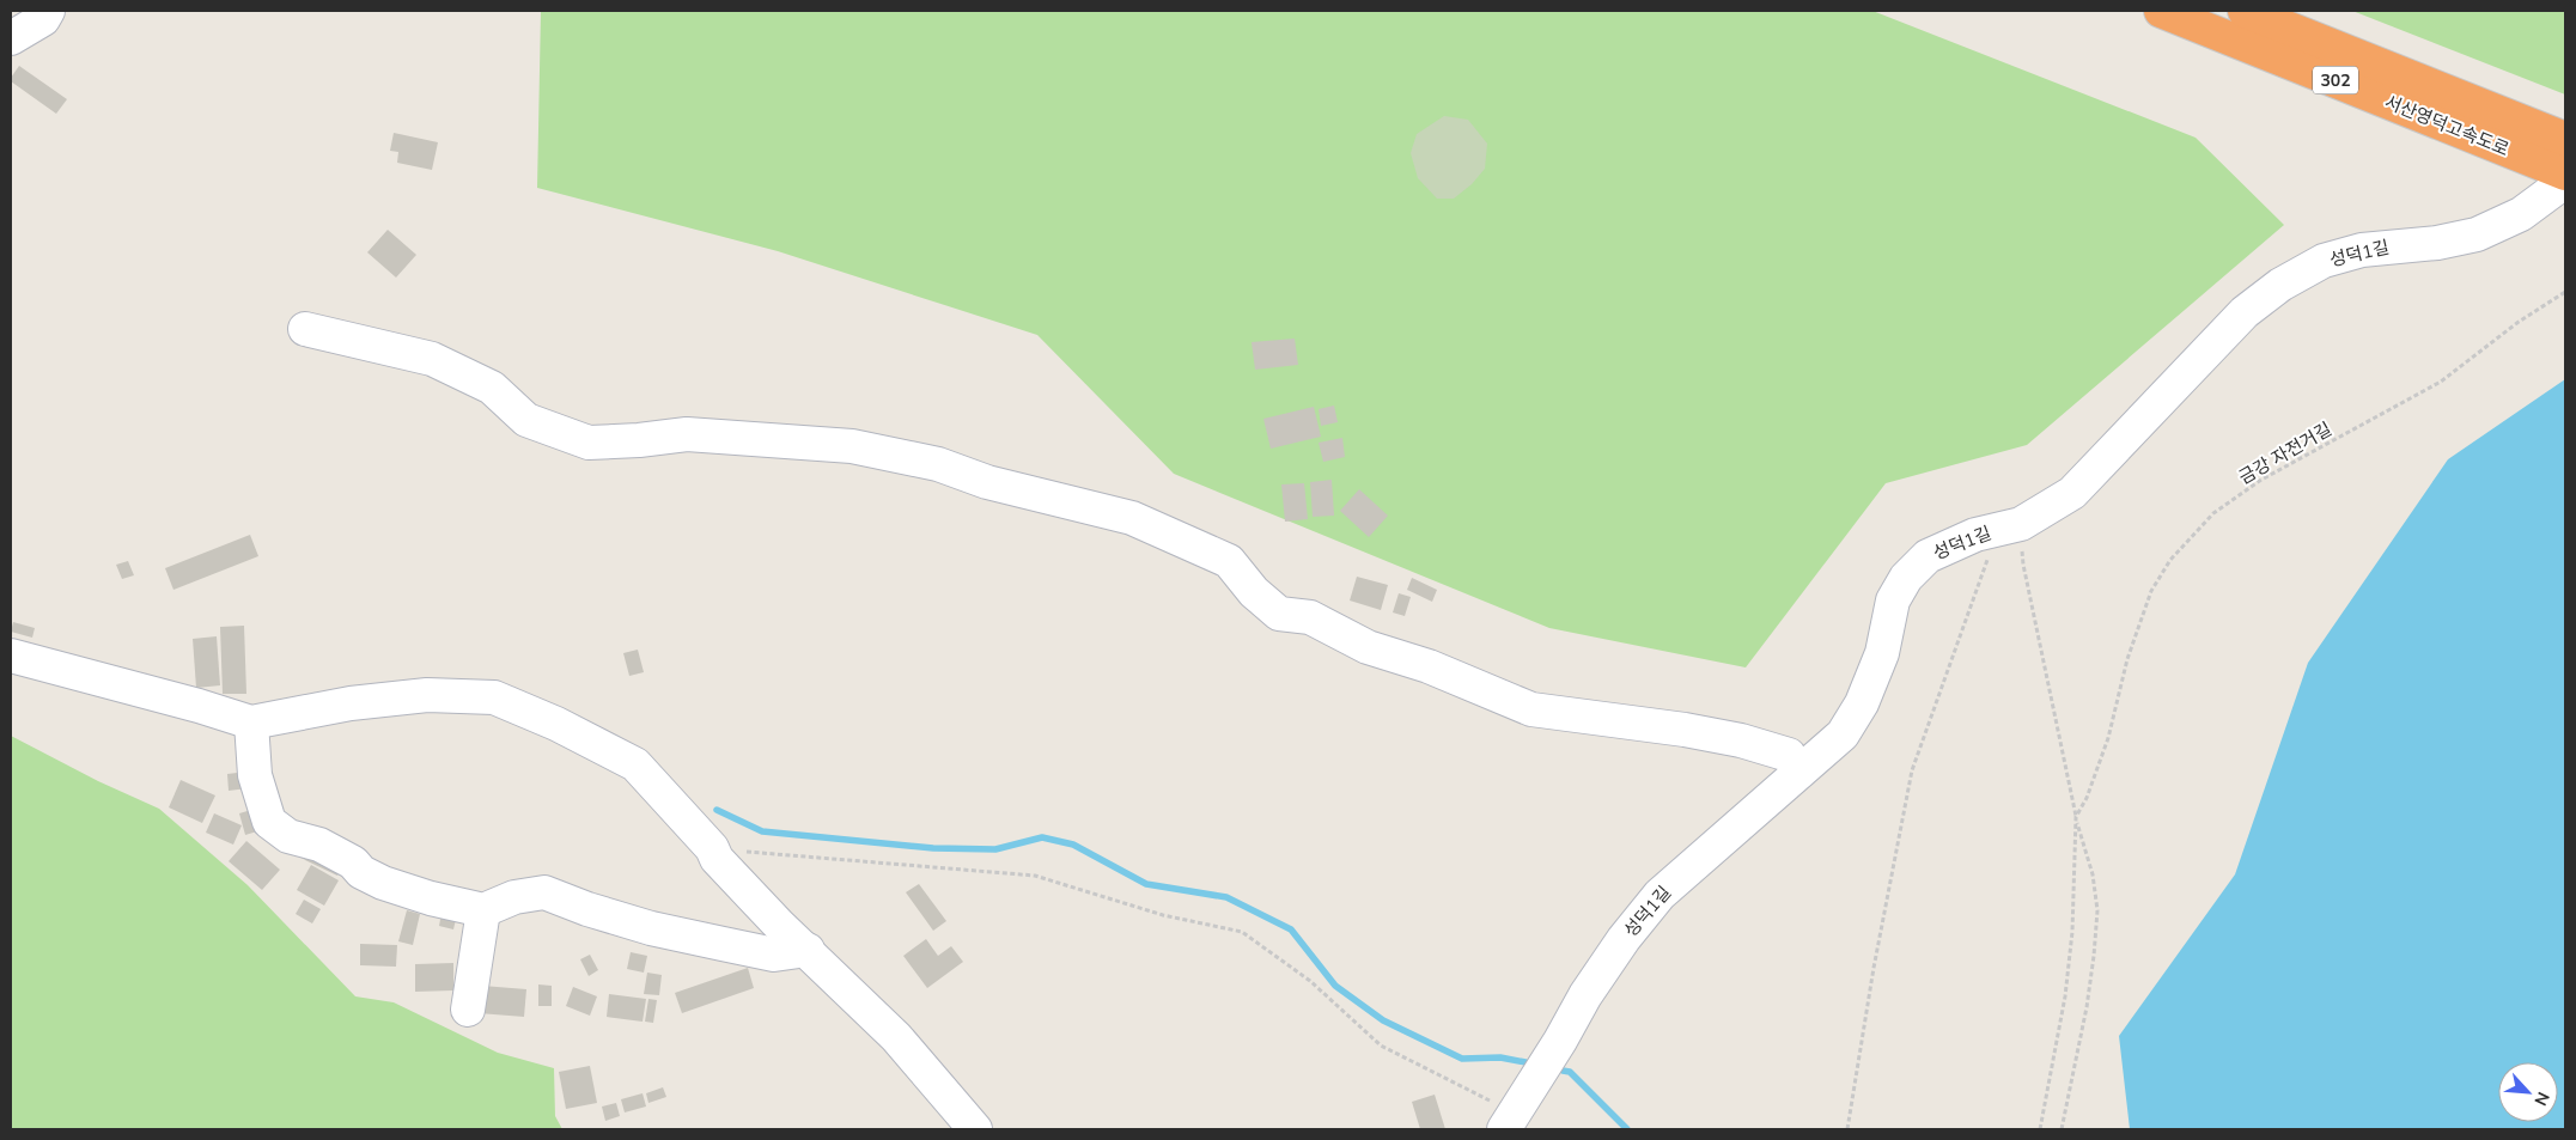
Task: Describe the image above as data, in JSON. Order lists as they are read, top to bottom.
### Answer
{
  "streets": {
    "highway": ["302", "서산영덕고속도로"],
    "street": ["성덕1길"],
    "path": ["금강 자전거길"]
  },
  "crossings": [
    ["서산영덕고속도로", "성덕1길"]
  ],
  "north": "bottom right"
}
